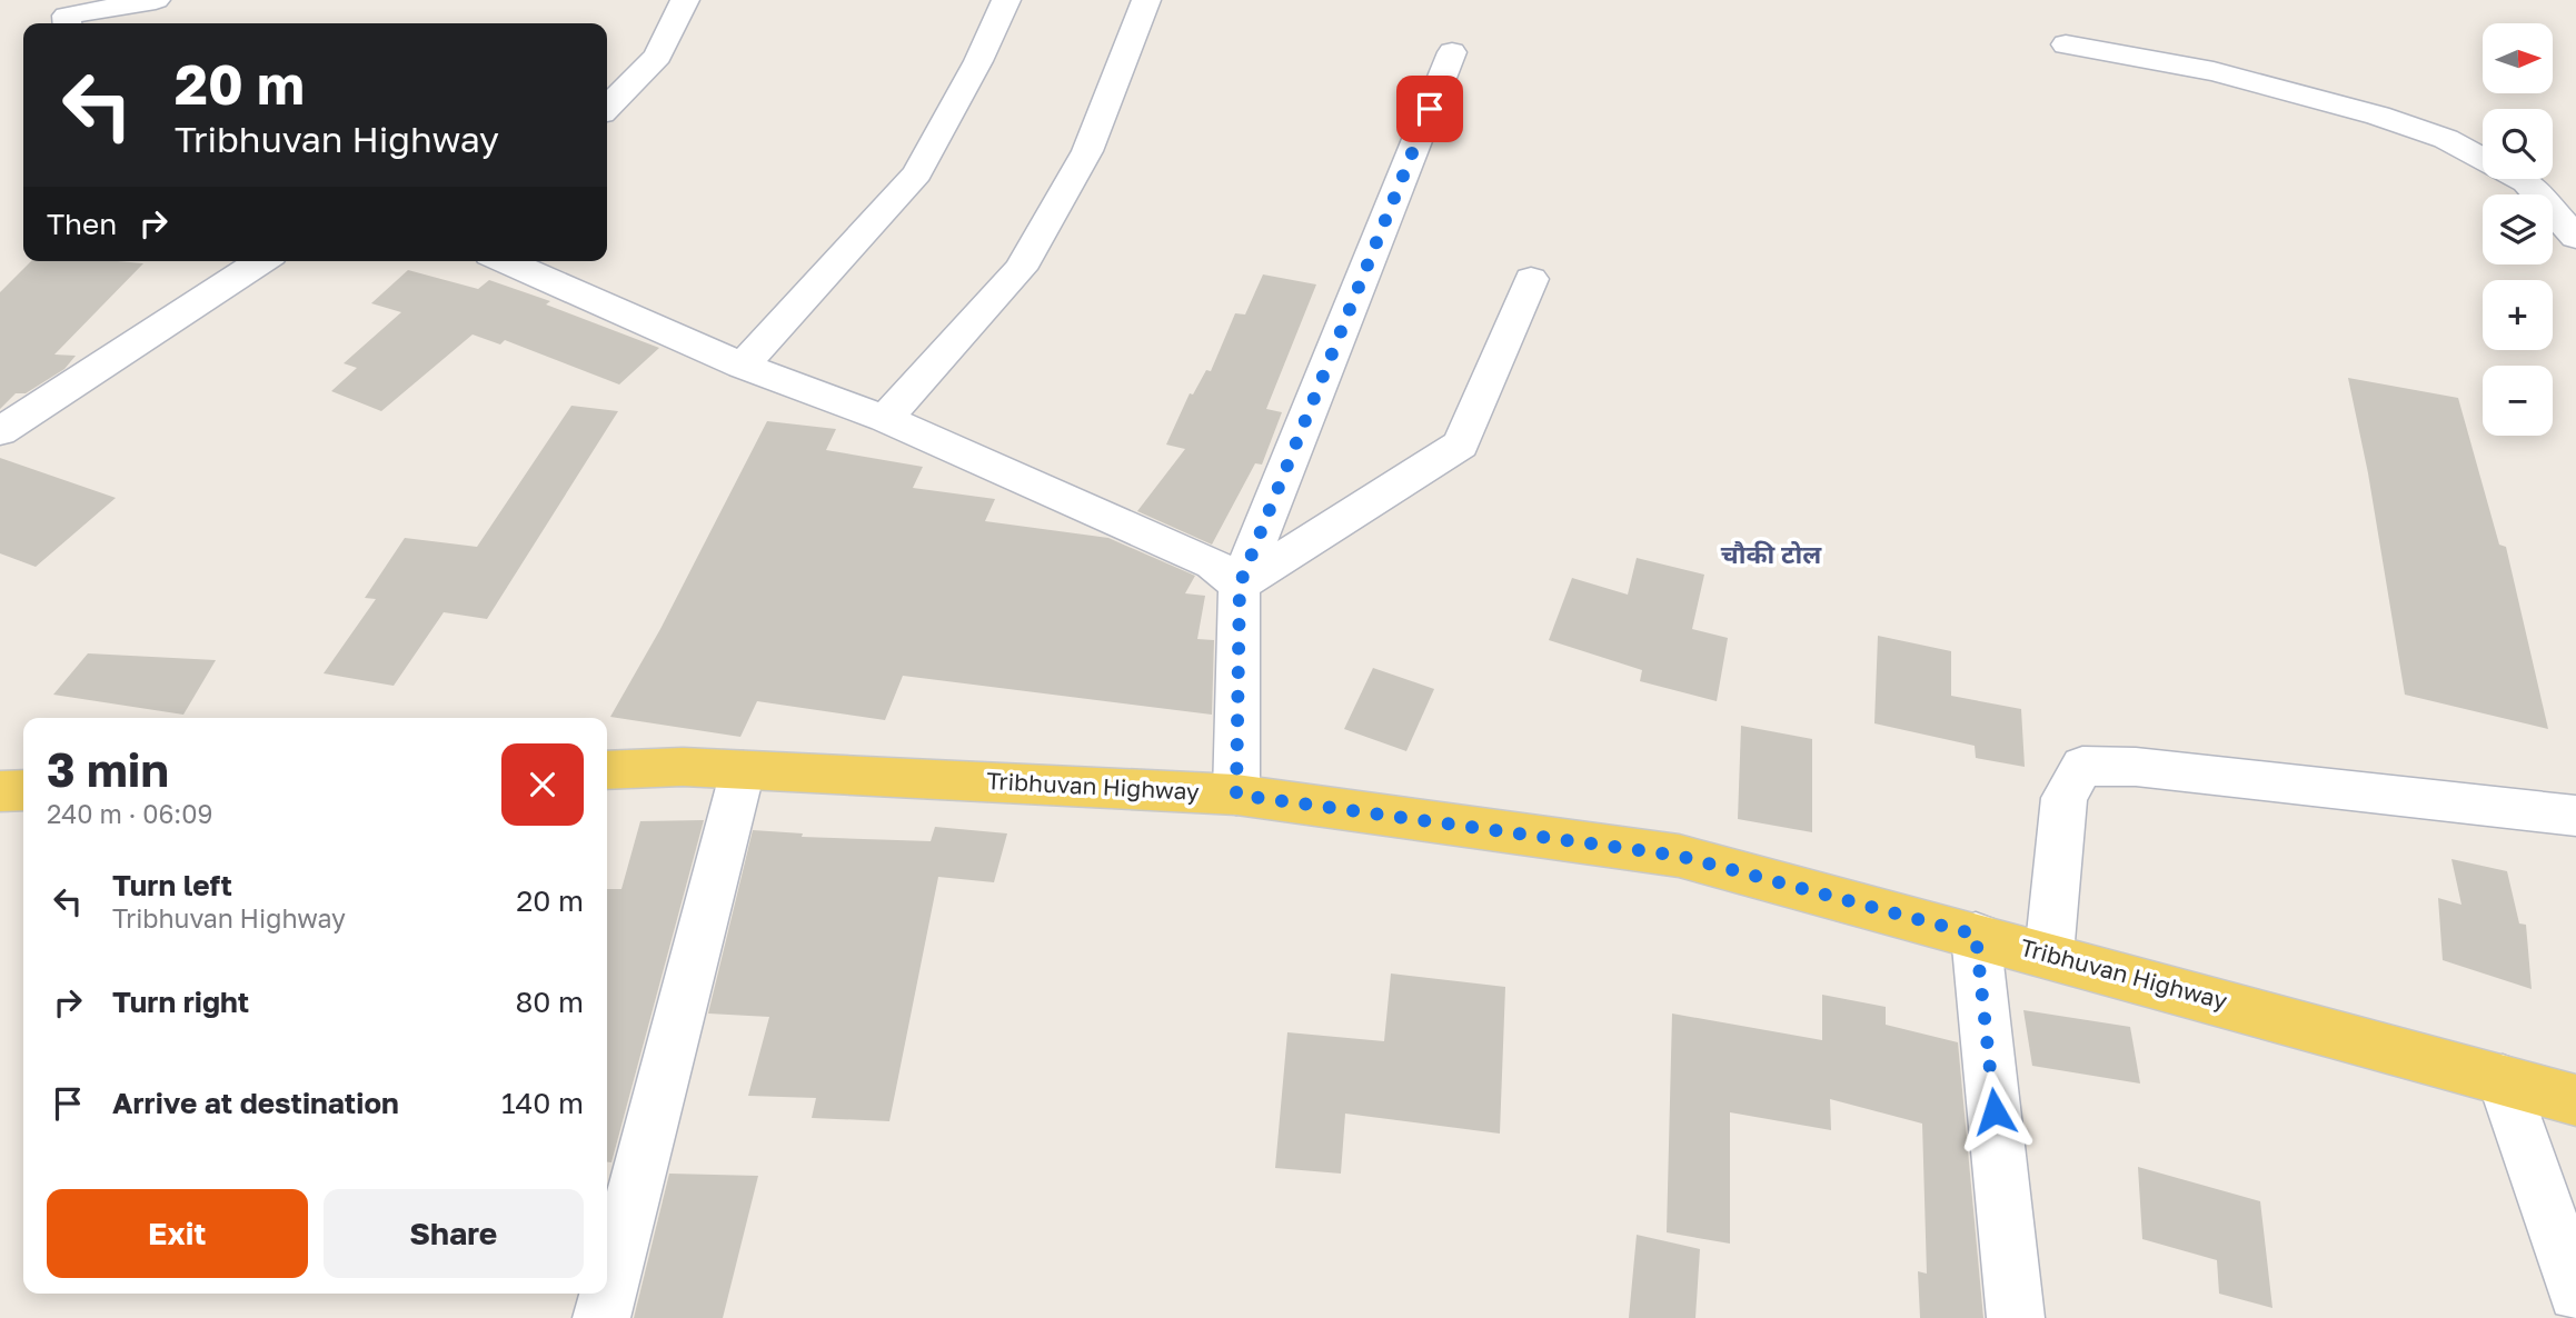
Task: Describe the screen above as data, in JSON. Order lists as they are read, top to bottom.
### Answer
{
  "streets": {
    "main road": ["Tribhuvan Highway"]
  },
  "districts": ["चौकी टोल"],
  "north": "right",
  "page": {
    "map_buttons": ["+", "−"],
    "turn": ["20 m", "Tribhuvan Highway"],
    "then": "Then",
    "heading": ["3 min", "240 m · 06:09"],
    "list": [
      {
        "name": "Turn left",
        "note": "Tribhuvan Highway",
        "value": "20 m"
      },
      {
        "name": "Turn right",
        "value": "80 m"
      },
      {
        "name": "Arrive at destination",
        "value": "140 m"
      }
    ],
    "buttons": ["Exit", "Share"]
  }
}
